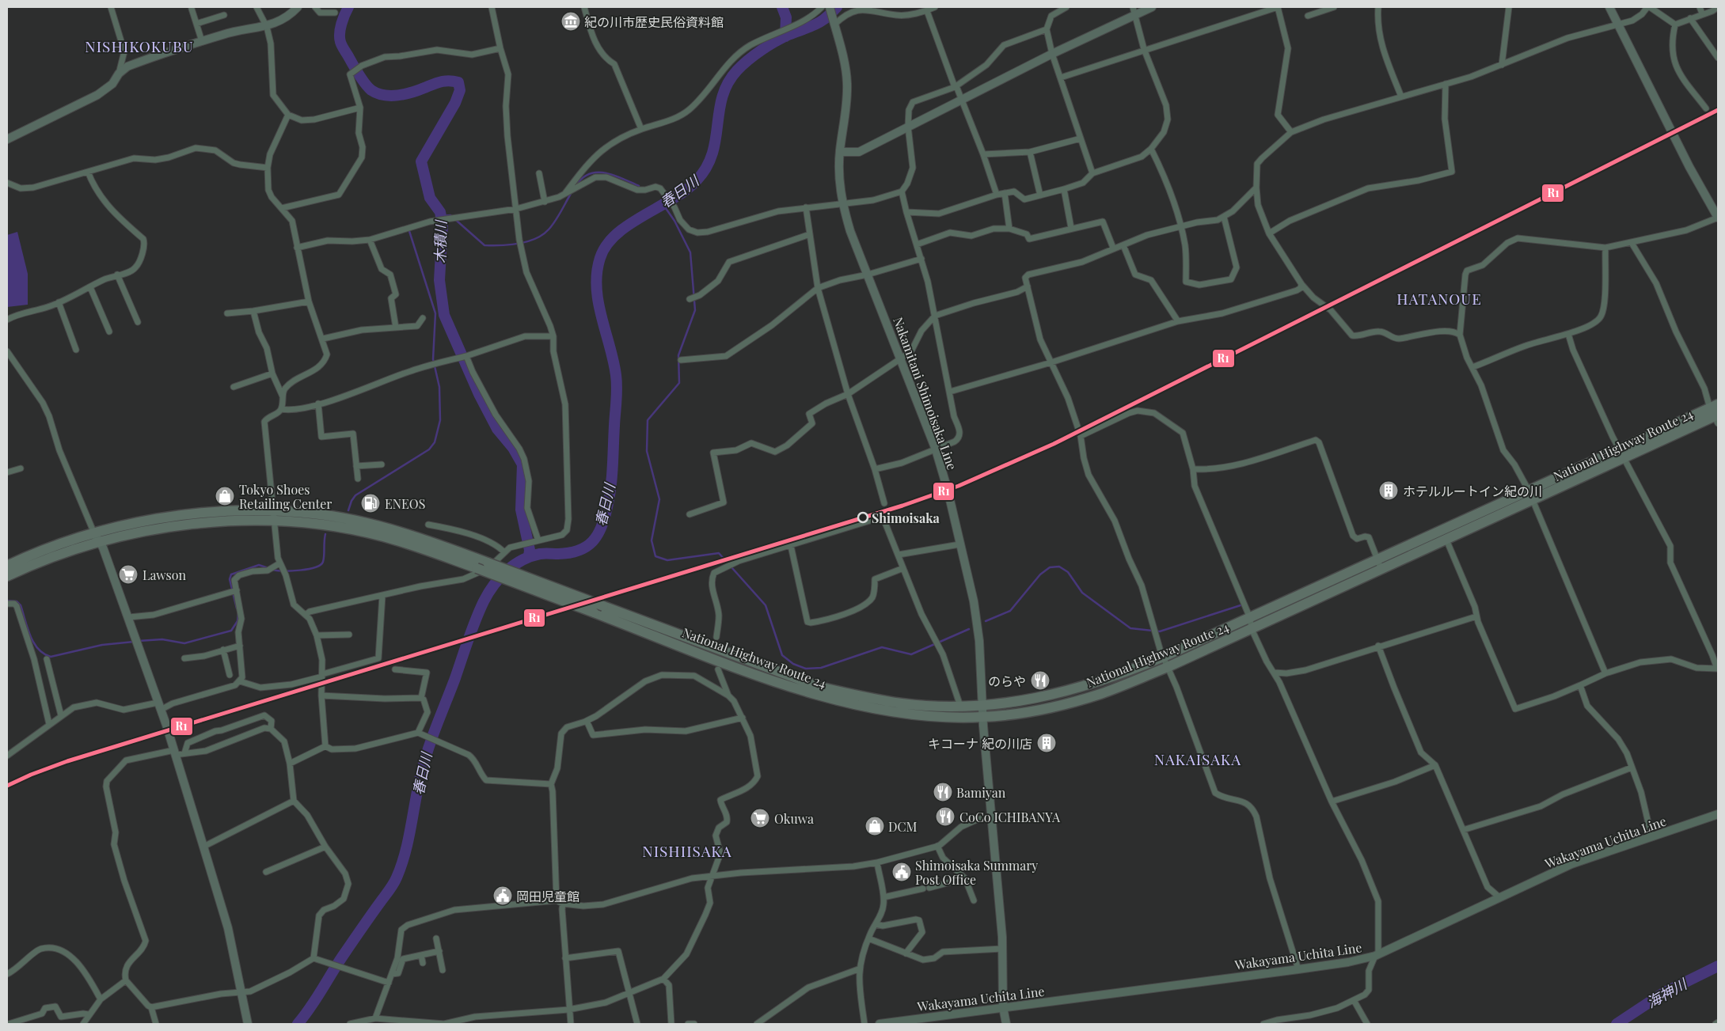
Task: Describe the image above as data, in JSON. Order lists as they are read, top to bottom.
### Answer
{
  "streets": {
    "highway": ["National Highway Route 24"],
    "main road": ["Wakayama Uchita Line"],
    "street": ["Nakamitani Shimoisaka Line"]
  },
  "crossings": [
    ["Nakamitani Shimoisaka Line", "National Highway Route 24"],
    ["Nakamitani Shimoisaka Line", "Wakayama Uchita Line"]
  ],
  "districts": [
    "NISHIKOKUBU",
    "HATANOUE",
    "NAKAISAKA",
    "NISHIISAKA"
  ],
  "water": ["春日川", "木積川", "海神川"],
  "places": {
    "museum": ["紀の川市歴史民俗資料館"],
    "building": ["ホテルルートイン紀の川", "キコーナ 紀の川店"],
    "shop": ["Tokyo Shoes Retailing Center", "DCM"],
    "fuel station": ["ENEOS"],
    "other": ["Shimoisaka"],
    "supermarket": ["Lawson", "Okuwa"],
    "restaurant": ["のらや", "Bamiyan", "CoCo ICHIBANYA"],
    "public building": ["Shimoisaka Summary Post Office", "岡田児童館"]
  },
  "lines": ["transit line R1"]
}
